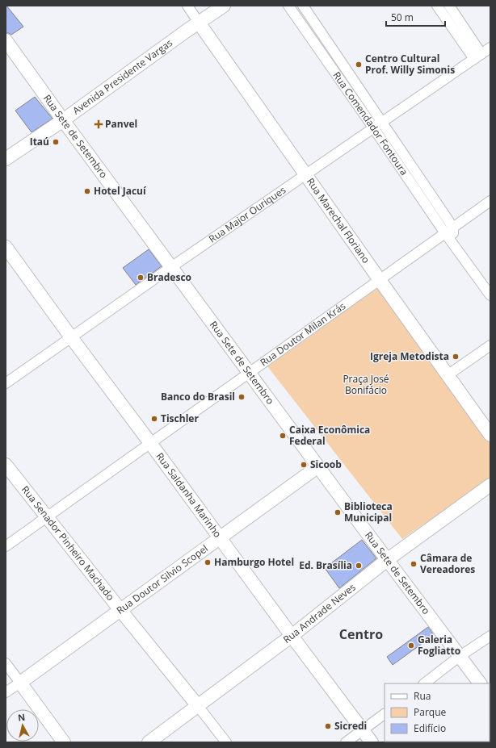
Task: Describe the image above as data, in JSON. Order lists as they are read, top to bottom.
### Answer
{
  "streets": {
    "main road": [
      "Avenida Presidente Vargas",
      "Rua Sete de Setembro",
      "Rua Marechal Floriano",
      "Rua Saldanha Marinho",
      "Rua Senador Pinheiro Machado",
      "Rua Doutor Silvio Scopel",
      "Rua Andrade Neves"
    ],
    "street": ["Rua Comendador Fontoura", "Rua Major Ouriques", "Rua Doutor Milan Krás"]
  },
  "crossings": [
    ["Avenida Presidente Vargas", "Rua Sete de Setembro"],
    ["Avenida Presidente Vargas", "Rua Marechal Floriano"],
    ["Rua Comendador Fontoura", "Rua Major Ouriques"],
    ["Rua Comendador Fontoura", "Rua Doutor Milan Krás"],
    ["Rua Sete de Setembro", "Rua Major Ouriques"],
    ["Rua Sete de Setembro", "Rua Doutor Milan Krás"],
    ["Rua Sete de Setembro", "Rua Doutor Silvio Scopel"],
    ["Rua Sete de Setembro", "Rua Andrade Neves"],
    ["Rua Major Ouriques", "Rua Marechal Floriano"],
    ["Rua Major Ouriques", "Rua Saldanha Marinho"],
    ["Rua Marechal Floriano", "Rua Doutor Milan Krás"],
    ["Rua Doutor Milan Krás", "Rua Saldanha Marinho"],
    ["Rua Doutor Milan Krás", "Rua Senador Pinheiro Machado"],
    ["Rua Saldanha Marinho", "Rua Doutor Silvio Scopel"],
    ["Rua Saldanha Marinho", "Rua Andrade Neves"],
    ["Rua Senador Pinheiro Machado", "Rua Doutor Silvio Scopel"],
    ["Rua Senador Pinheiro Machado", "Rua Andrade Neves"]
  ],
  "districts": ["Centro"],
  "parks": ["Praça José Bonifácio"],
  "places": {
    "other": [
      "Centro Cultural Prof. Willy Simonis",
      "Itaú",
      "Hotel Jacuí",
      "Bradesco",
      "Igreja Metodista",
      "Banco do Brasil",
      "Tischler",
      "Caixa Econômica Federal",
      "Sicoob",
      "Biblioteca Municipal",
      "Hamburgo Hotel",
      "Câmara de Vereadores",
      "Ed. Brasília",
      "Galeria Fogliatto",
      "Sicredi"
    ],
    "health": ["Panvel"]
  },
  "legend": ["Rua", "Parque", "Edifício"],
  "scale_bar": "50 m",
  "north": "top"
}
